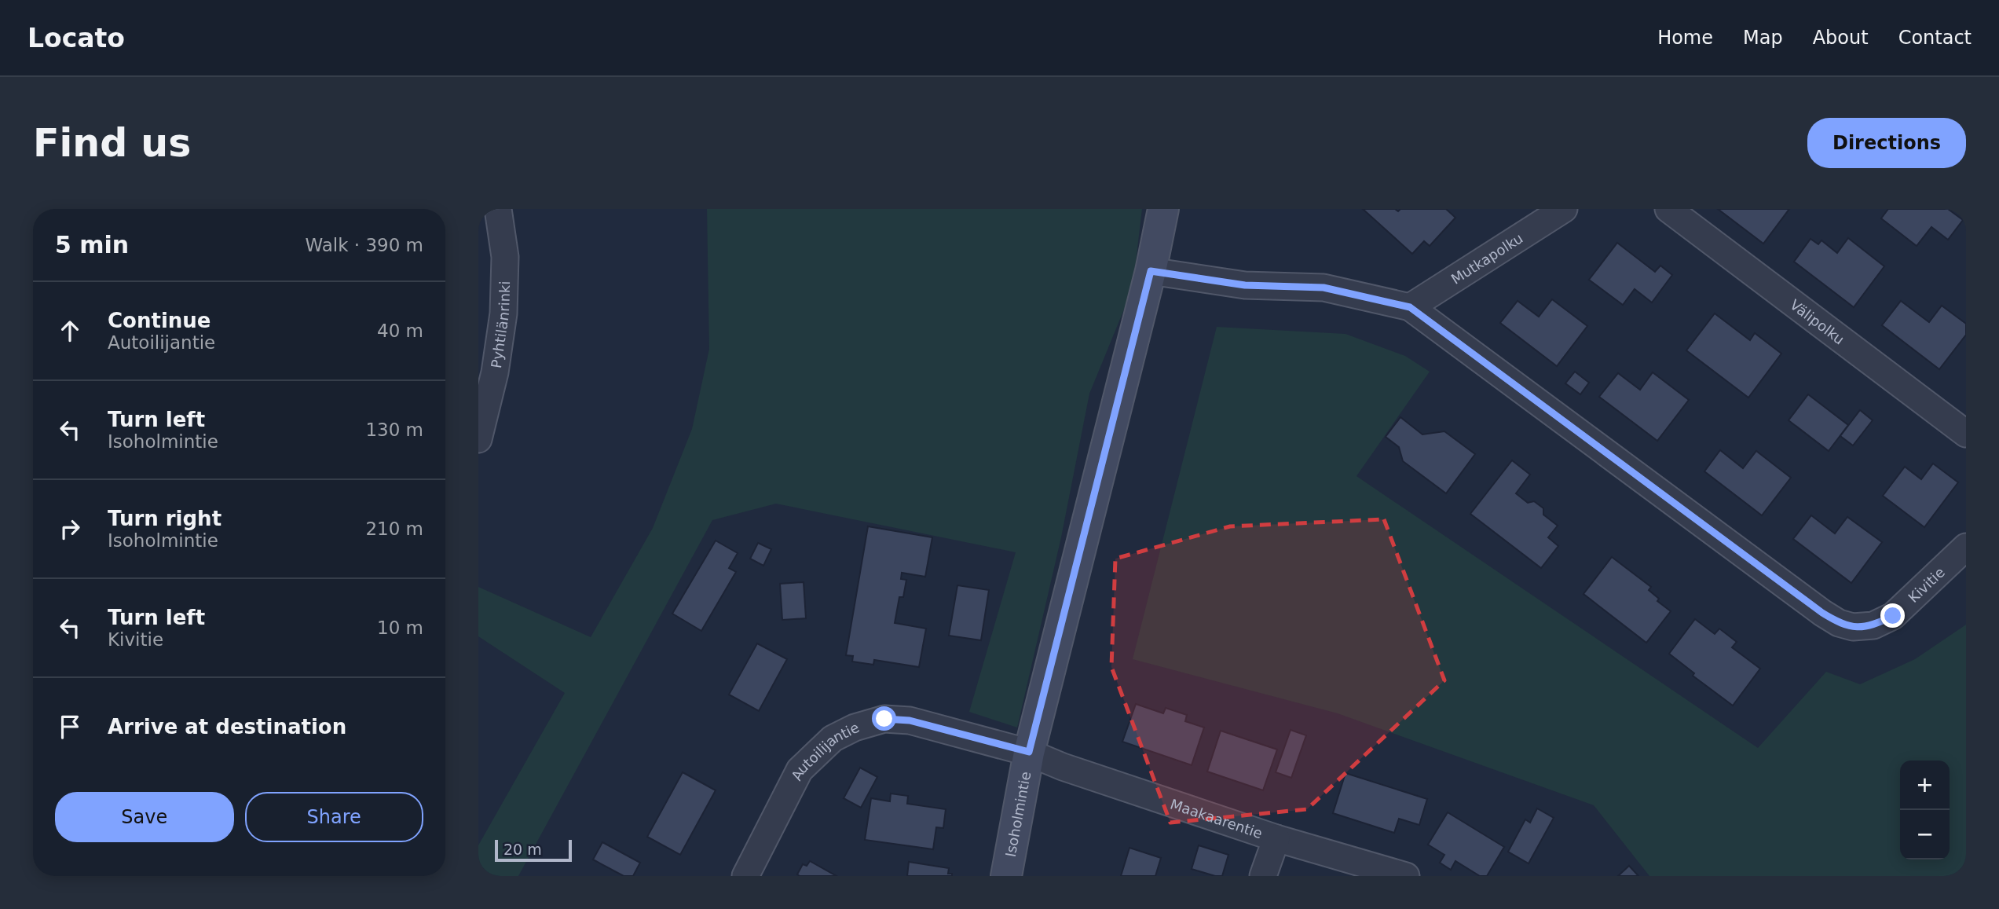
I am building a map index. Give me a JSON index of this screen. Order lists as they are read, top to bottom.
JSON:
{
  "streets": {
    "street": [
      "Mutkapolku",
      "Välipolku",
      "Pyhtilänrinki",
      "Kivitie",
      "Autoilijantie",
      "Isoholmintie",
      "Maakaarentie"
    ]
  },
  "crossings": [
    ["Mutkapolku", "Kivitie"],
    ["Autoilijantie", "Isoholmintie"],
    ["Autoilijantie", "Maakaarentie"],
    ["Isoholmintie", "Maakaarentie"]
  ],
  "scale_bar": "20 m",
  "page": {
    "header": "Locato",
    "nav": [
      "Home",
      "Map",
      "About",
      "Contact"
    ],
    "buttons": [
      "Directions",
      ["Save", "Share"]
    ],
    "title": "Find us",
    "heading": ["5 min", "Walk · 390 m"],
    "list": [
      ["Continue", "Autoilijantie", "40 m"],
      ["Turn left", "Isoholmintie", "130 m"],
      ["Turn right", "Isoholmintie", "210 m"],
      ["Turn left", "Kivitie", "10 m"],
      "Arrive at destination"
    ],
    "map_buttons": ["+", "−"],
    "scale": "20 m"
  }
}
